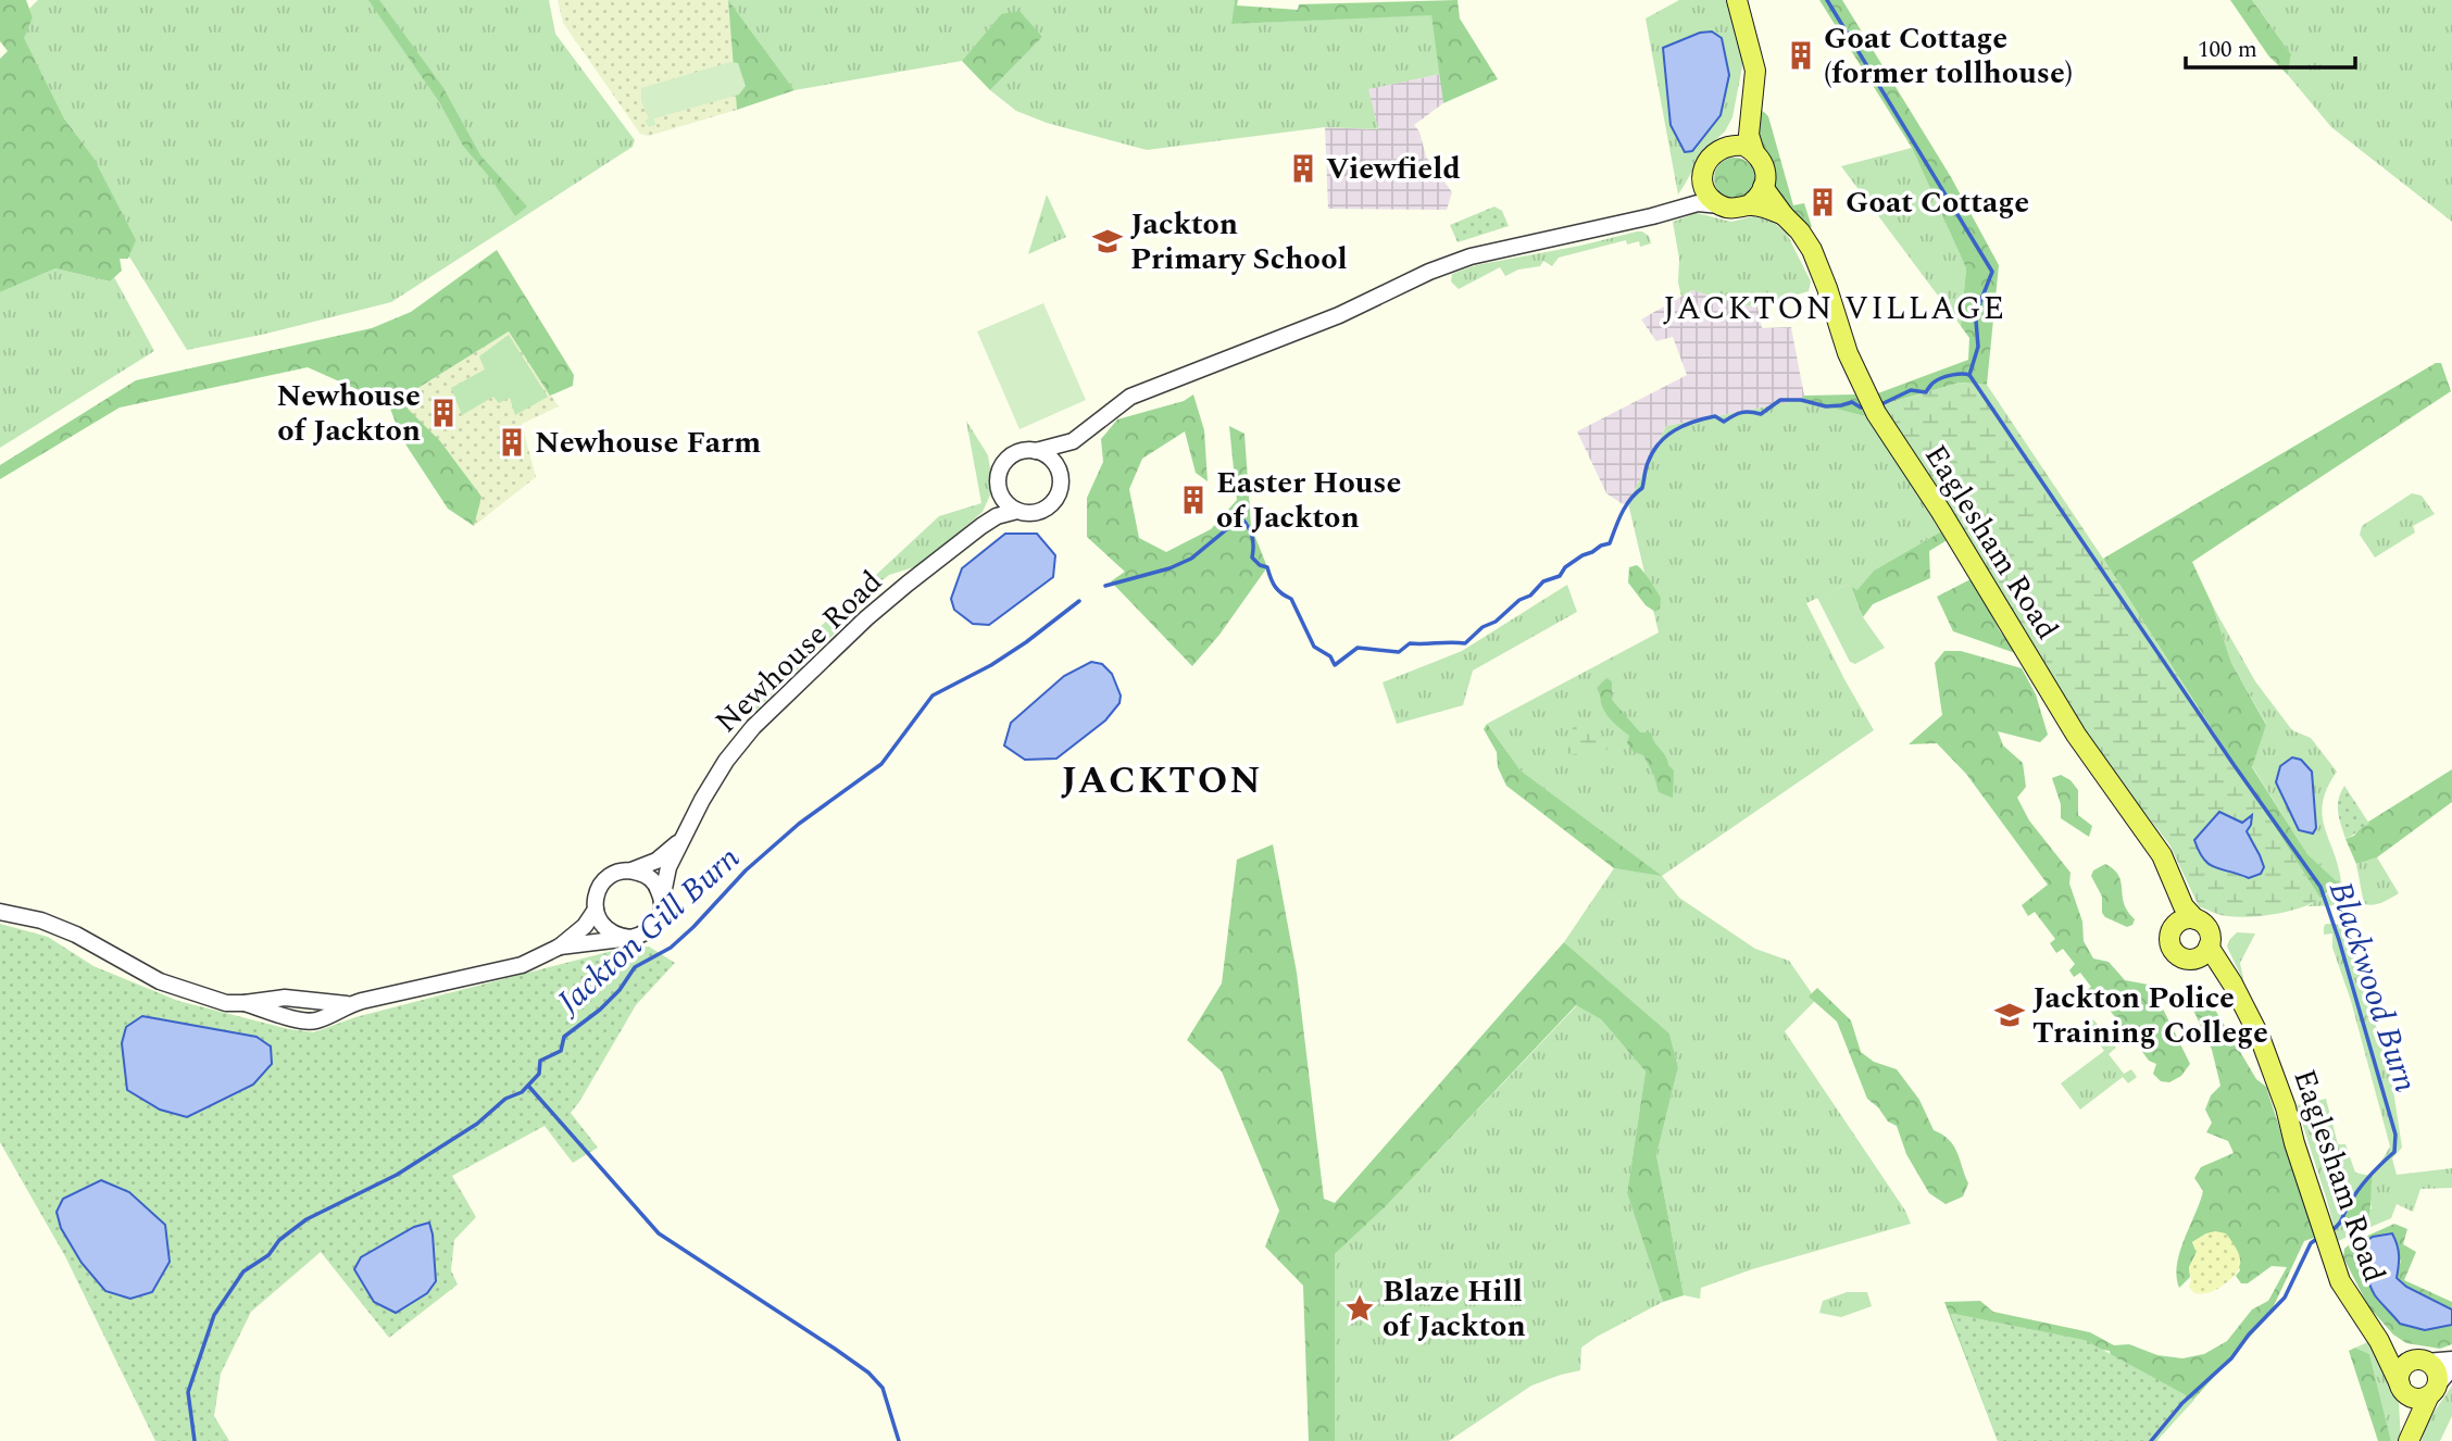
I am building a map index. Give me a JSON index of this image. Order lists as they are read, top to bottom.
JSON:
{
  "streets": {
    "main road": ["Eaglesham Road"],
    "street": ["Newhouse Road"]
  },
  "districts": ["JACKTON VILLAGE", "JACKTON"],
  "water": ["Jackton Gill Burn", "Blackwood Burn"],
  "places": {
    "building": [
      "Goat Cottage (former tollhouse)",
      "Viewfield",
      "Goat Cottage",
      "Newhouse of Jackton",
      "Newhouse Farm",
      "Easter House of Jackton"
    ],
    "school or university": ["Jackton Primary School", "Jackton Police Training College"],
    "place": ["Blaze Hill of Jackton"]
  },
  "scale_bar": "100 m"
}
